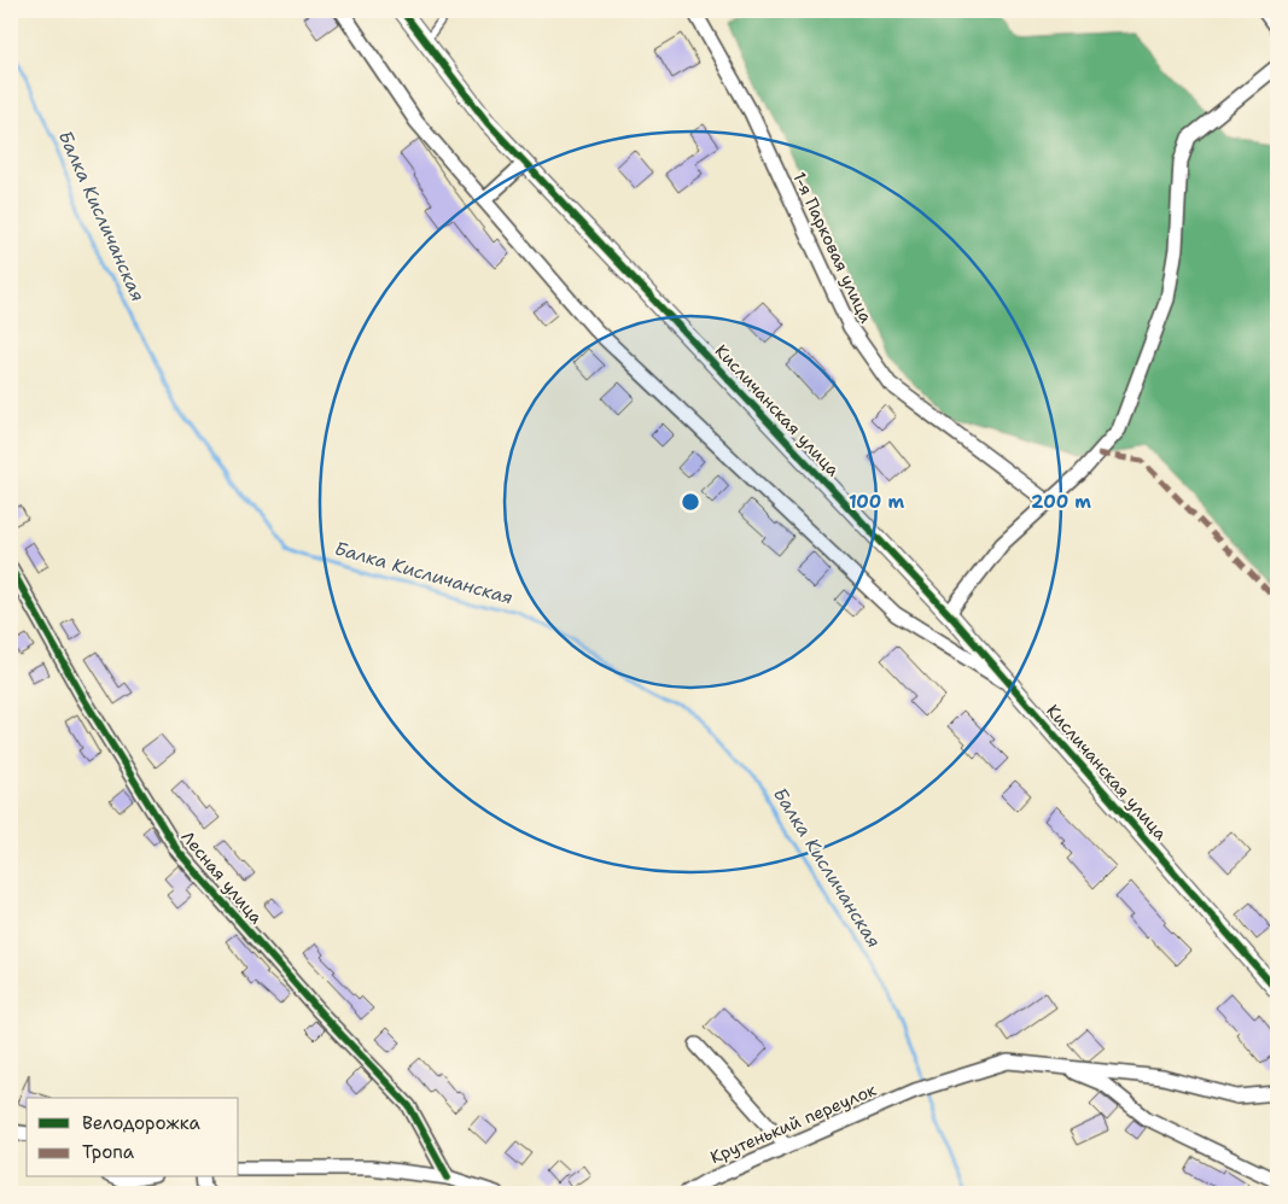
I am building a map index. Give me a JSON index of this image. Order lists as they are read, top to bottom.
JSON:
{
  "streets": {
    "street": [
      "1-я Парковая улица",
      "Кисличанская улица",
      "Лесная улица",
      "Крутенький переулок"
    ]
  },
  "water": ["Балка Кисличанская"],
  "legend": ["Велодорожка", "Тропа"],
  "rings": ["100 m", "200 m"]
}
